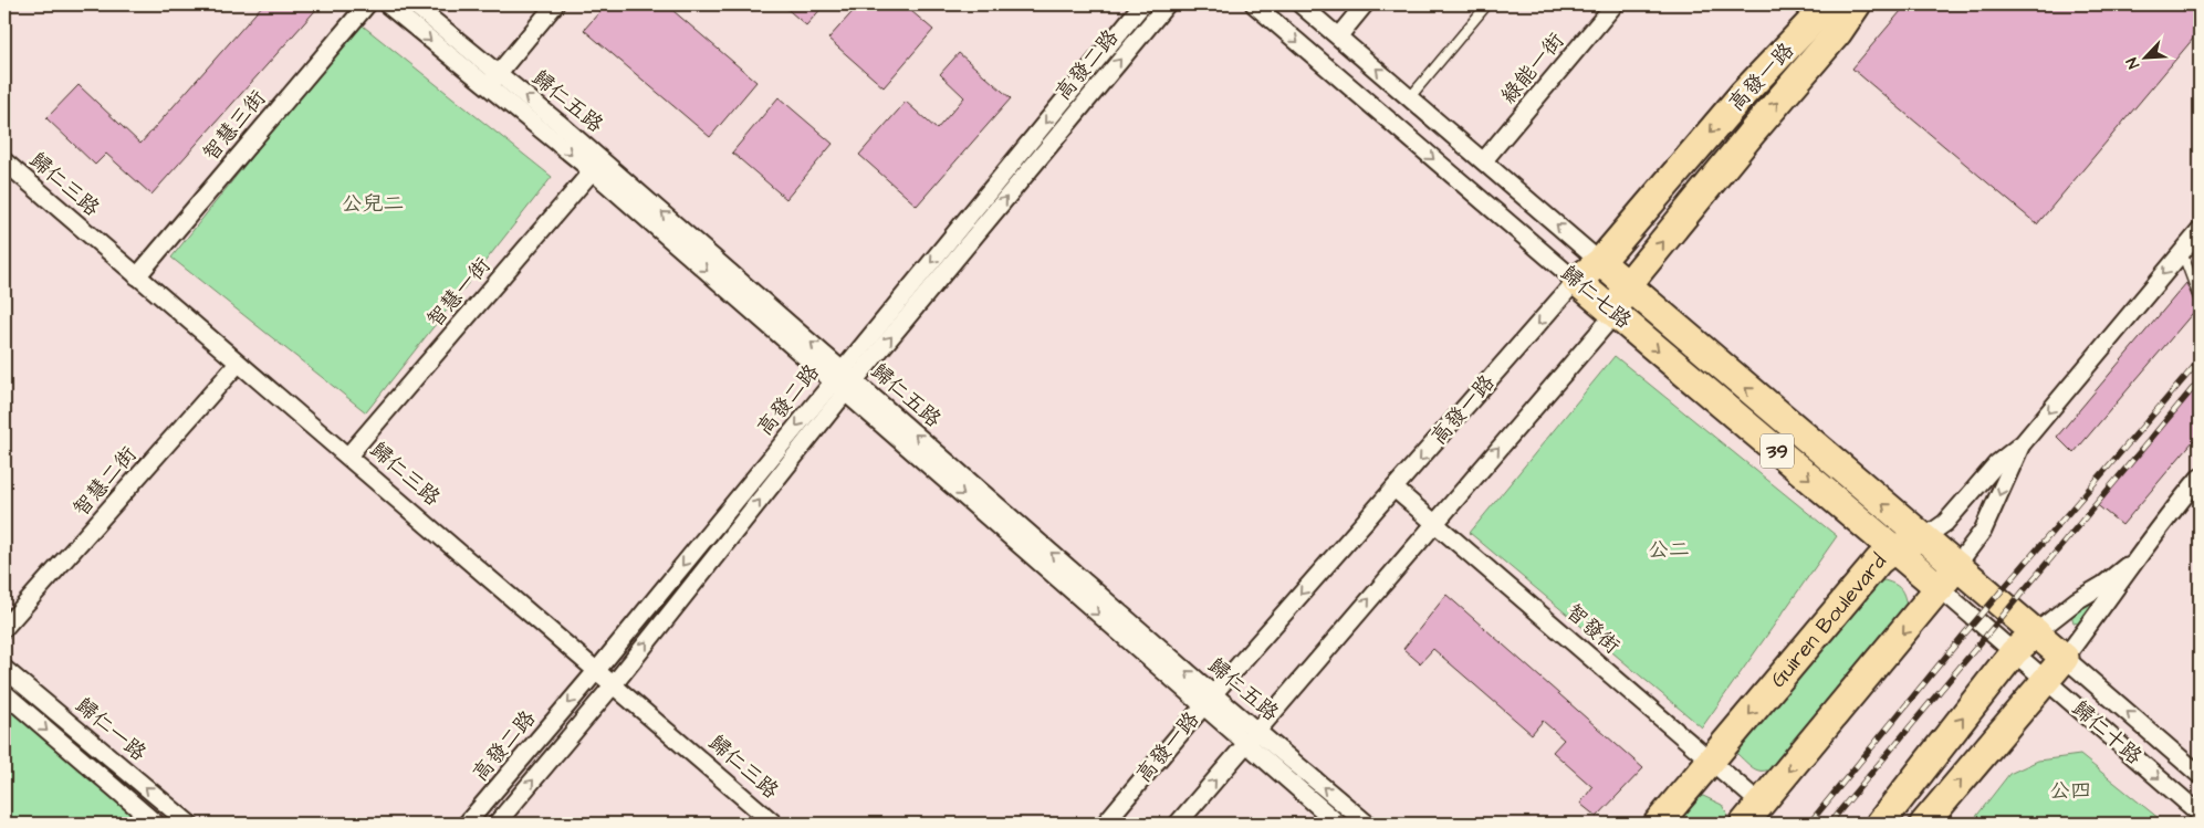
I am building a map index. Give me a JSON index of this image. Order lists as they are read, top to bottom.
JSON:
{
  "streets": {
    "main road": [
      "高發一路",
      "歸仁七路",
      "39",
      "Guiren Boulevard",
      "歸仁十路"
    ],
    "street": [
      "高發二路",
      "綠能一街",
      "歸仁五路",
      "智慧三街",
      "歸仁三路",
      "智慧一街",
      "智慧二街",
      "智發街",
      "歸仁一路"
    ]
  },
  "crossings": [
    ["高發二路", "歸仁五路"],
    ["高發二路", "歸仁三路"],
    ["綠能一街", "歸仁七路"],
    ["高發一路", "歸仁五路"],
    ["高發一路", "歸仁七路"],
    ["高發一路", "智發街"],
    ["歸仁五路", "智慧一街"],
    ["智慧三街", "歸仁三路"],
    ["歸仁三路", "智慧一街"],
    ["歸仁三路", "智慧二街"],
    ["歸仁七路", "Guiren Boulevard"],
    ["歸仁七路", "歸仁十路"],
    ["Guiren Boulevard", "智發街"],
    ["Guiren Boulevard", "歸仁十路"]
  ],
  "parks": ["公兒二", "公二", "公四"],
  "north": "bottom left"
}
